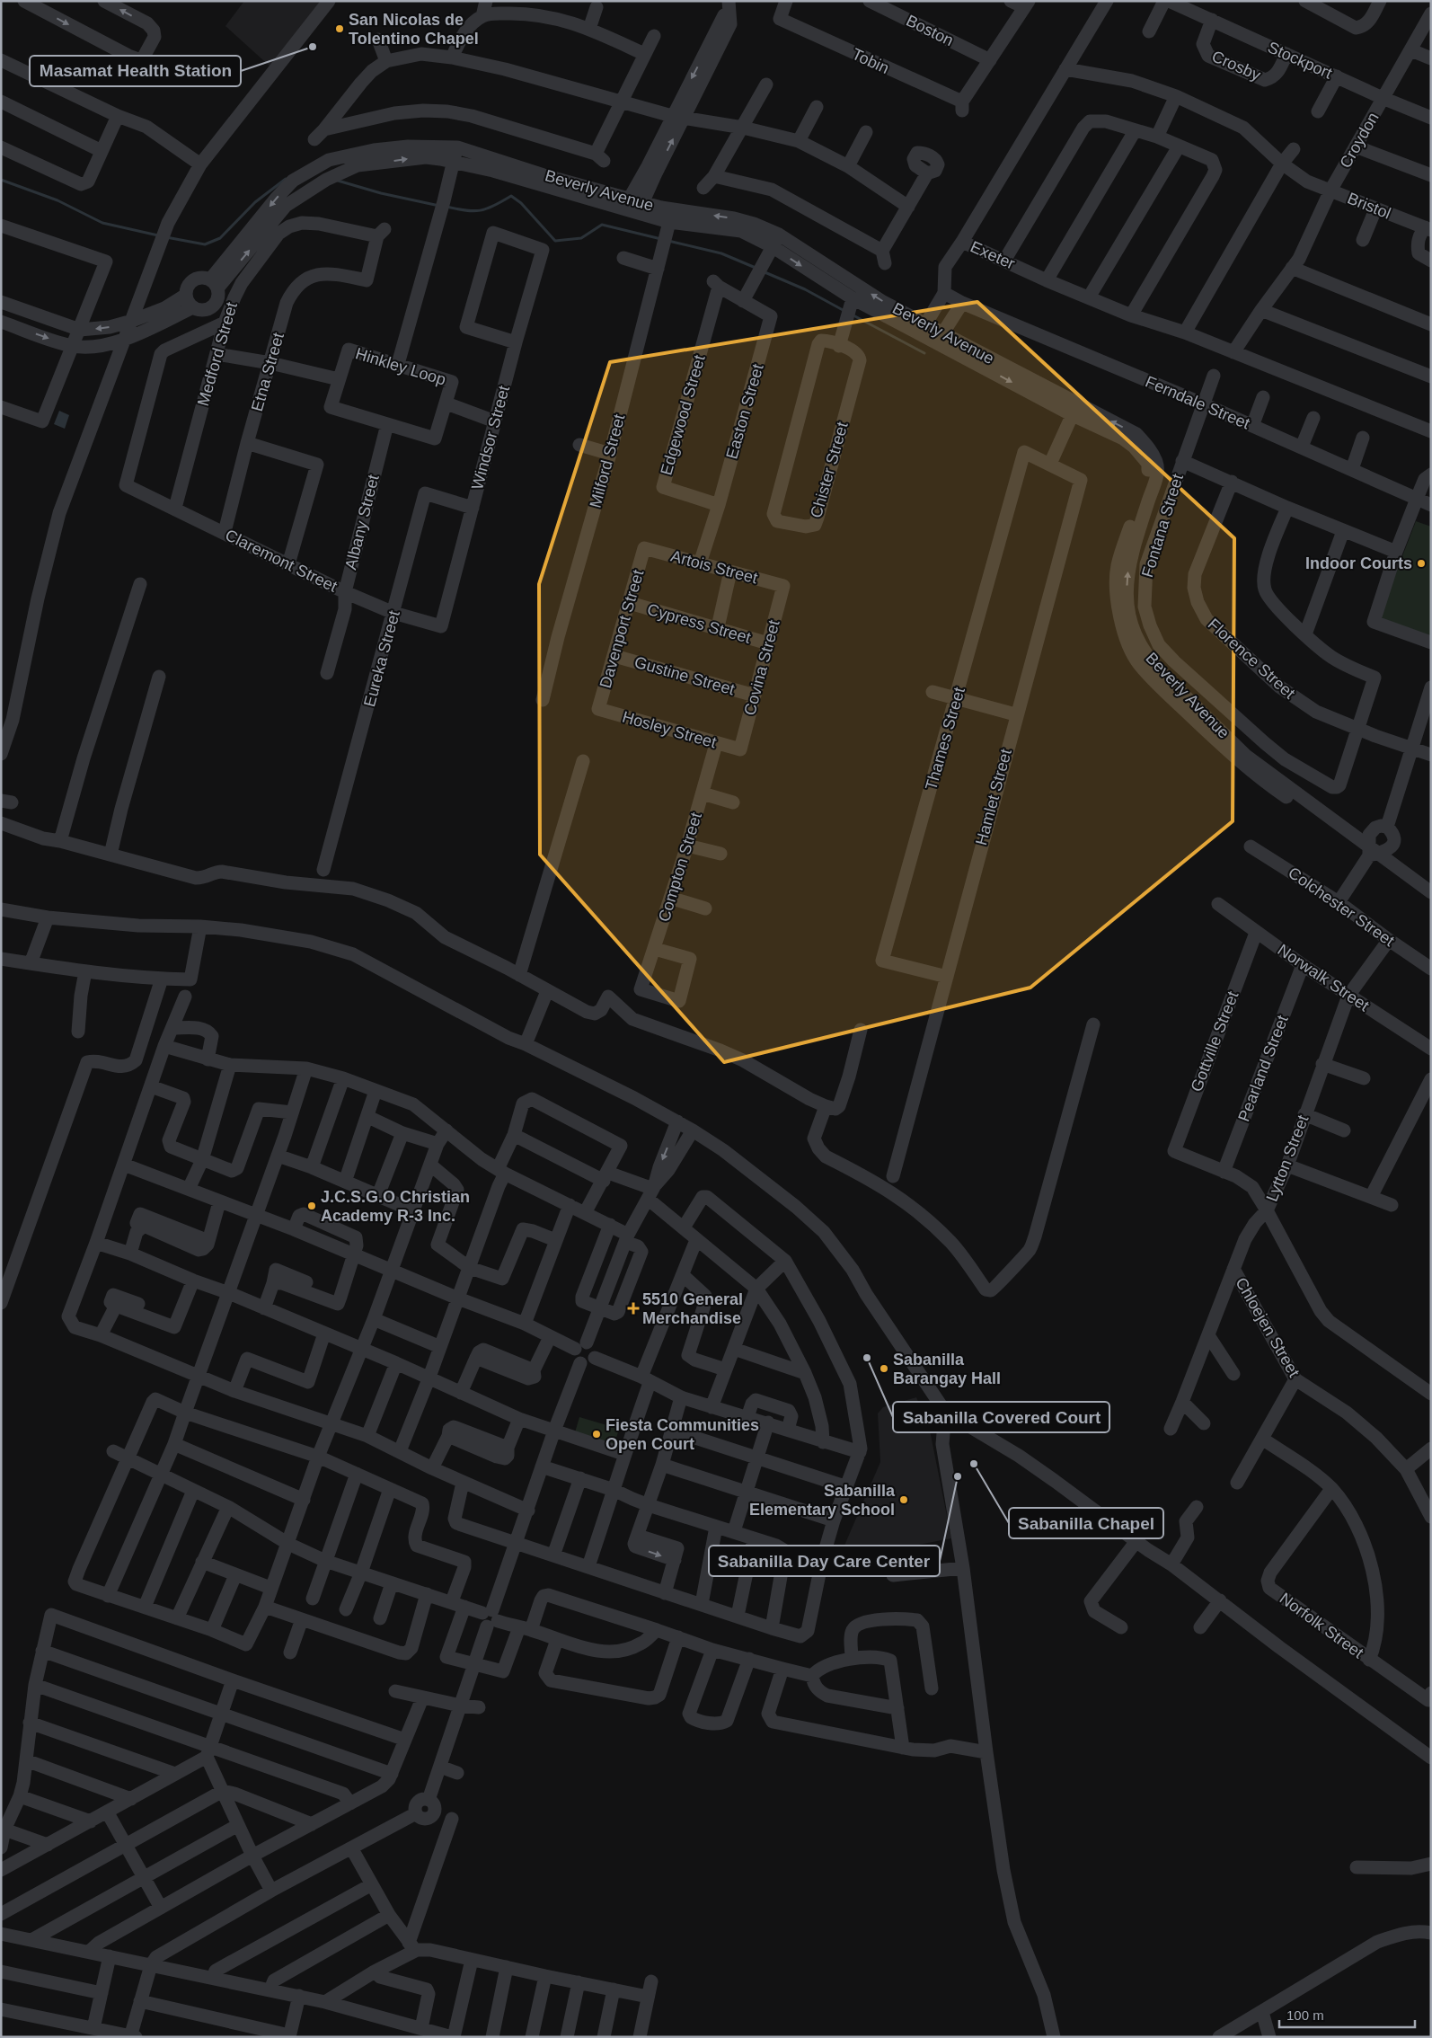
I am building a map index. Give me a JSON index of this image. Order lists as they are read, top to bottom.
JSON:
{
  "streets": {
    "street": [
      "Boston",
      "Stockport",
      "Tobin",
      "Crosby",
      "Croydon",
      "Beverly Avenue",
      "Bristol",
      "Exeter",
      "Medford Street",
      "Hinkley Loop",
      "Etna Street",
      "Ferndale Street",
      "Easton Street",
      "Edgewood Street",
      "Windsor Street",
      "Milford Street",
      "Chister Street",
      "Albany Street",
      "Fontana Street",
      "Claremont Street",
      "Artois Street",
      "Cypress Street",
      "Davenport Street",
      "Eureka Street",
      "Florence Street",
      "Covina Street",
      "Gustine Street",
      "Hosley Street",
      "Thames Street",
      "Hamlet Street",
      "Compton Street",
      "Colchester Street",
      "Norwalk Street",
      "Gottville Street",
      "Pearland Street",
      "Lytton Street",
      "Chloejen Street",
      "Norfolk Street"
    ]
  },
  "crossings": [
    ["Boston", "Tobin"],
    ["Stockport", "Crosby"],
    ["Stockport", "Croydon"],
    ["Croydon", "Bristol"],
    ["Croydon", "Exeter"],
    ["Beverly Avenue", "Milford Street"],
    ["Bristol", "Exeter"],
    ["Medford Street", "Etna Street"],
    ["Medford Street", "Claremont Street"],
    ["Hinkley Loop", "Albany Street"],
    ["Etna Street", "Claremont Street"],
    ["Easton Street", "Edgewood Street"],
    ["Easton Street", "Artois Street"],
    ["Windsor Street", "Claremont Street"],
    ["Windsor Street", "Eureka Street"],
    ["Albany Street", "Claremont Street"],
    ["Fontana Street", "Florence Street"],
    ["Claremont Street", "Eureka Street"],
    ["Artois Street", "Davenport Street"],
    ["Artois Street", "Covina Street"],
    ["Cypress Street", "Davenport Street"],
    ["Cypress Street", "Covina Street"],
    ["Davenport Street", "Gustine Street"],
    ["Davenport Street", "Hosley Street"],
    ["Covina Street", "Gustine Street"],
    ["Covina Street", "Hosley Street"],
    ["Hosley Street", "Compton Street"],
    ["Thames Street", "Hamlet Street"],
    ["Colchester Street", "Lytton Street"],
    ["Norwalk Street", "Gottville Street"],
    ["Norwalk Street", "Pearland Street"],
    ["Norwalk Street", "Lytton Street"],
    ["Gottville Street", "Pearland Street"],
    ["Lytton Street", "Chloejen Street"]
  ],
  "places": {
    "other": [
      "San Nicolas de Tolentino Chapel",
      "Masamat Health Station",
      "Indoor Courts",
      "J.C.S.G.O Christian Academy R-3 Inc.",
      "Sabanilla Covered Court",
      "Sabanilla Barangay Hall",
      "Fiesta Communities Open Court",
      "Sabanilla Chapel",
      "Sabanilla Day Care Center",
      "Sabanilla Elementary School"
    ],
    "health": ["5510 General Merchandise"]
  },
  "scale_bar": "100 m"
}
